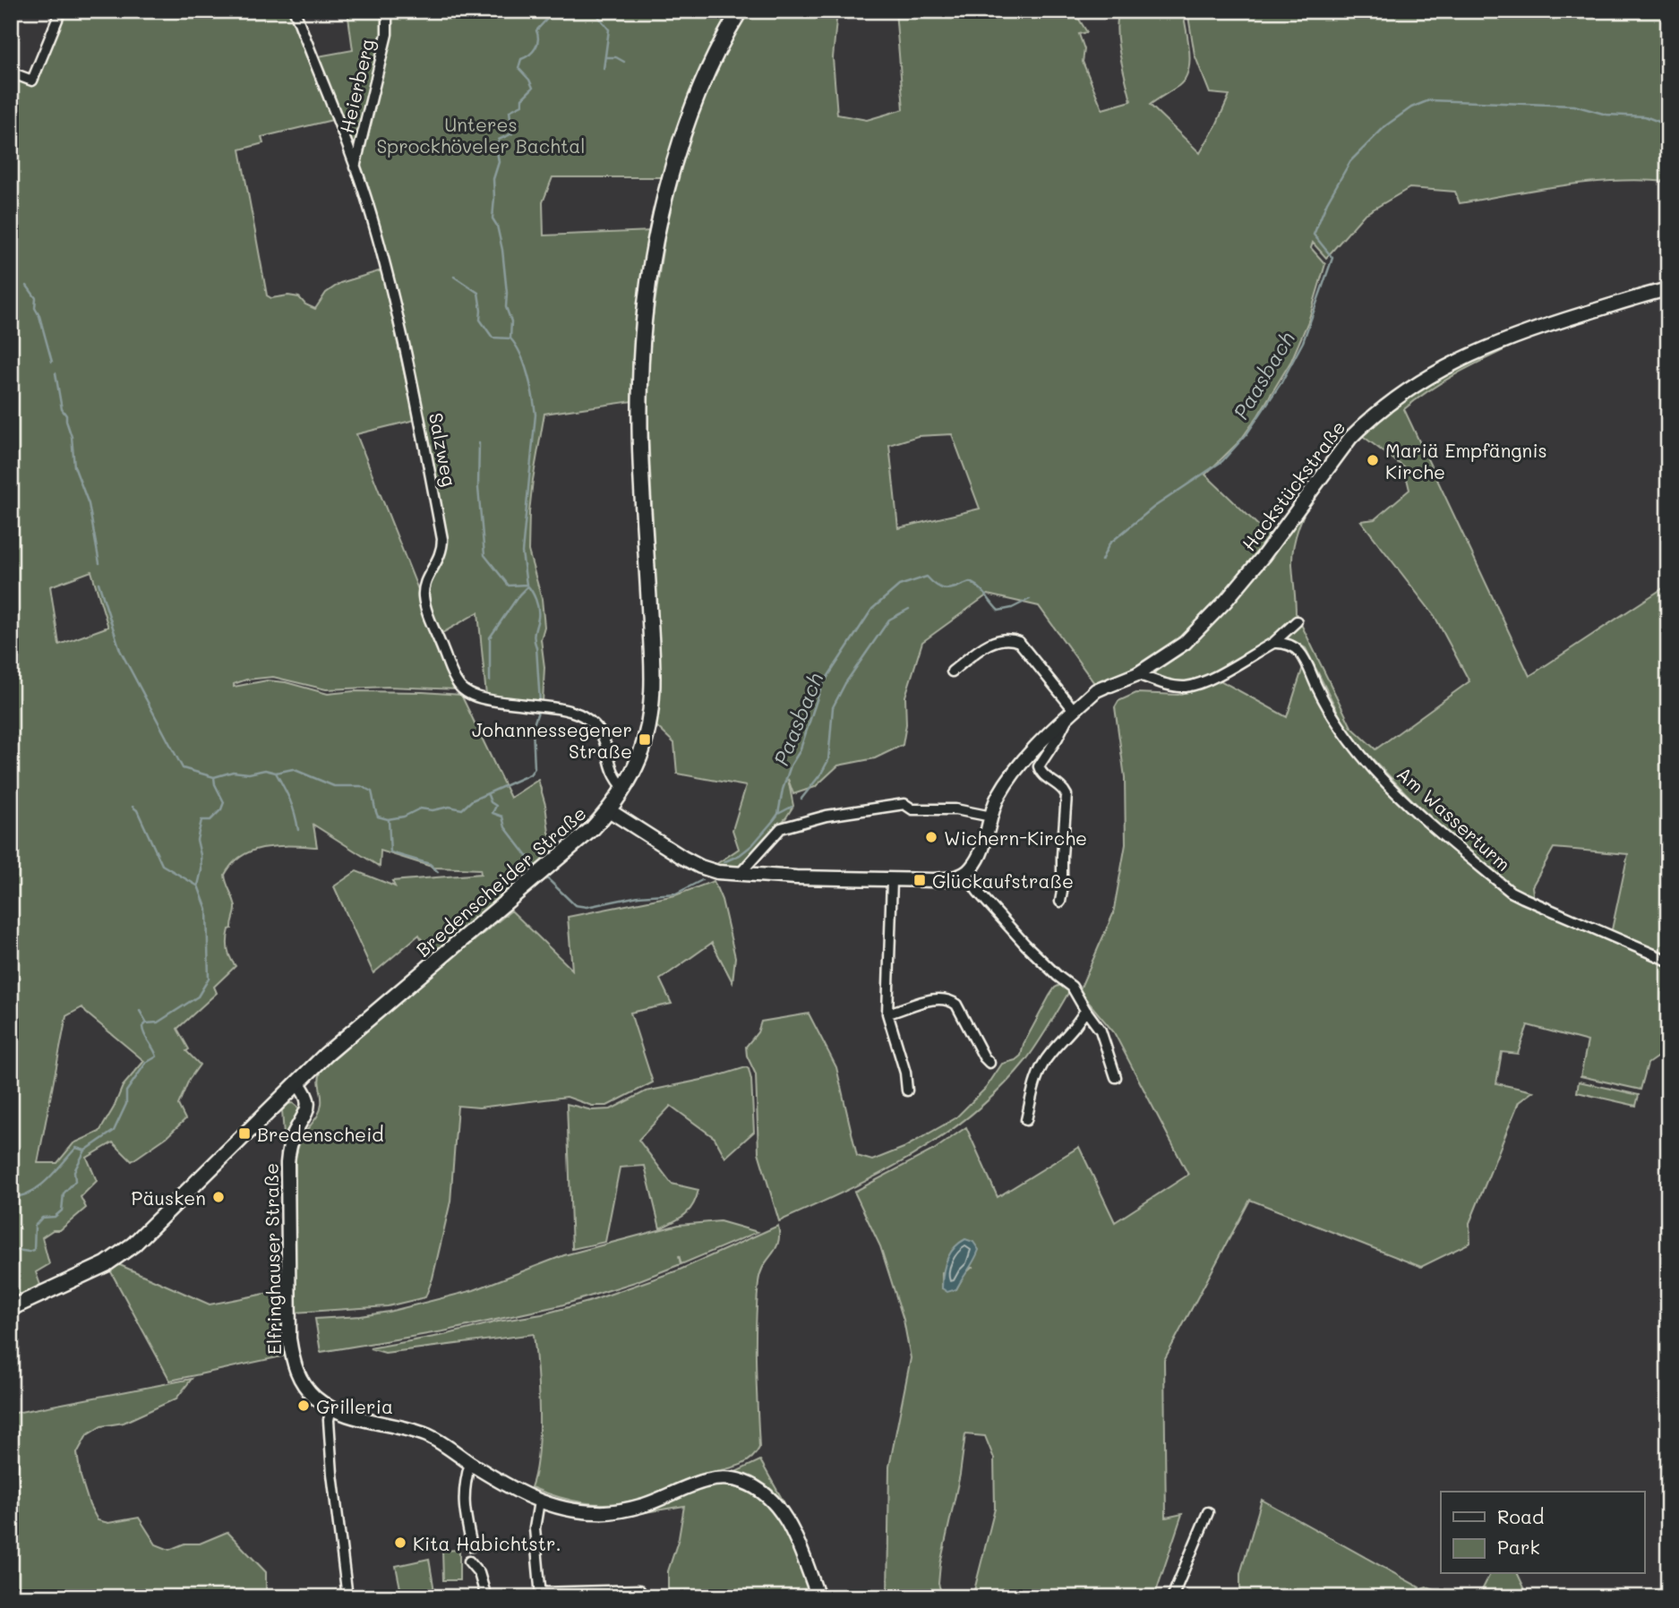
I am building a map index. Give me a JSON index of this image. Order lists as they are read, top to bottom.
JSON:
{
  "streets": {
    "main road": ["Bredenscheider Straße"],
    "street": [
      "Heierberg",
      "Salzweg",
      "Hackstückstraße",
      "Am Wasserturm",
      "Elfringhauser Straße"
    ]
  },
  "crossings": [
    ["Heierberg", "Salzweg"],
    ["Salzweg", "Bredenscheider Straße"],
    ["Bredenscheider Straße", "Elfringhauser Straße"]
  ],
  "water": ["Paasbach"],
  "parks": ["Unteres Sprockhöveler Bachtal"],
  "places": {
    "other": [
      "Mariä Empfängnis Kirche",
      "Wichern-Kirche",
      "Päusken",
      "Grilleria",
      "Kita Habichtstr."
    ],
    "transit": ["Johannessegener Straße", "Glückaufstraße", "Bredenscheid"]
  },
  "legend": ["Road", "Park"]
}
